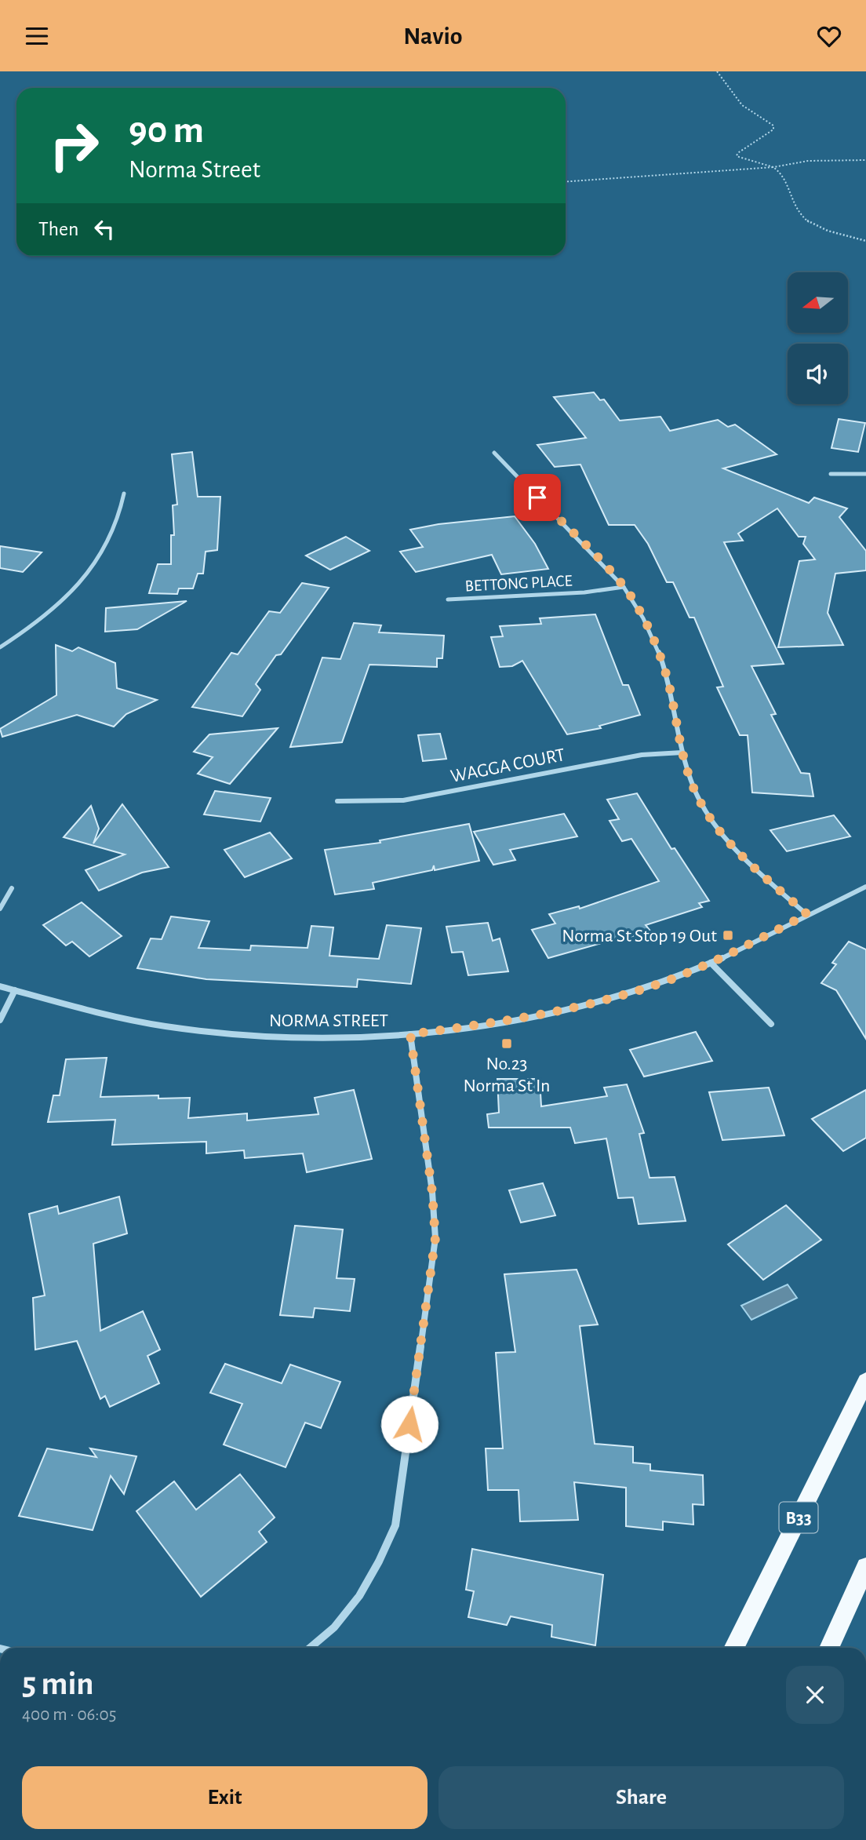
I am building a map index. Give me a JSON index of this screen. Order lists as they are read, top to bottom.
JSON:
{
  "streets": {
    "main road": ["B33"],
    "street": ["BETTONG PLACE", "WAGGA COURT", "NORMA STREET"]
  },
  "places": {
    "transit": ["Norma St Stop 19 Out", "No.23 Norma St In"]
  },
  "north": "left",
  "page": {
    "header": "Navio",
    "turn": ["90 m", "Norma Street"],
    "then": "Then",
    "heading": ["5 min", "400 m · 06:05"],
    "buttons": ["Exit", "Share"]
  }
}
